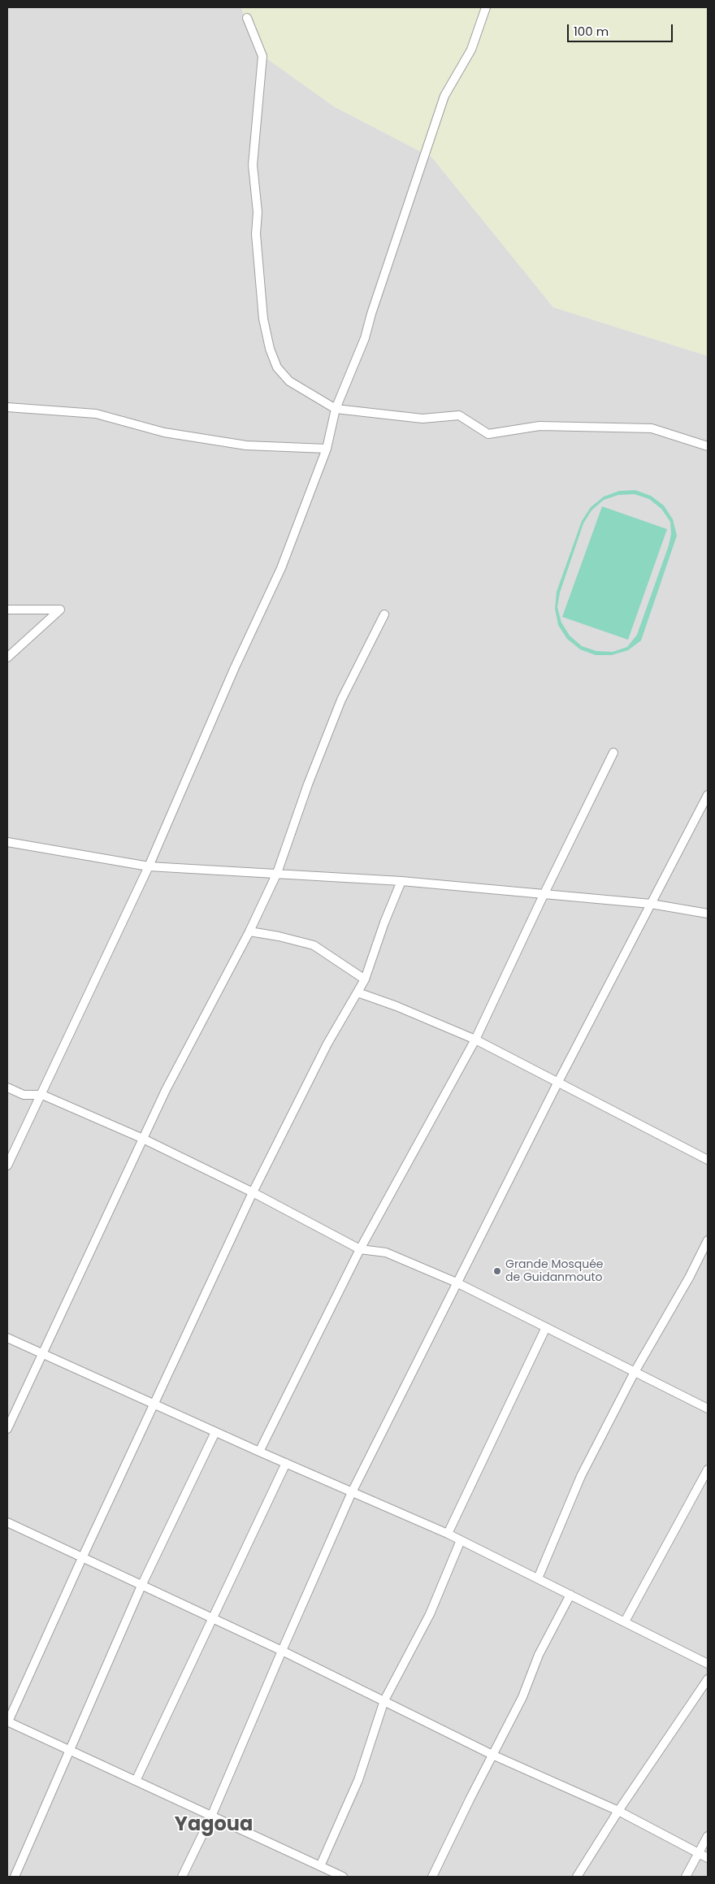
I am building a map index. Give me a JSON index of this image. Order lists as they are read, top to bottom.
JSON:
{
  "districts": ["Yagoua"],
  "places": ["Grande Mosquée de Guidanmouto"],
  "scale_bar": "100 m"
}
